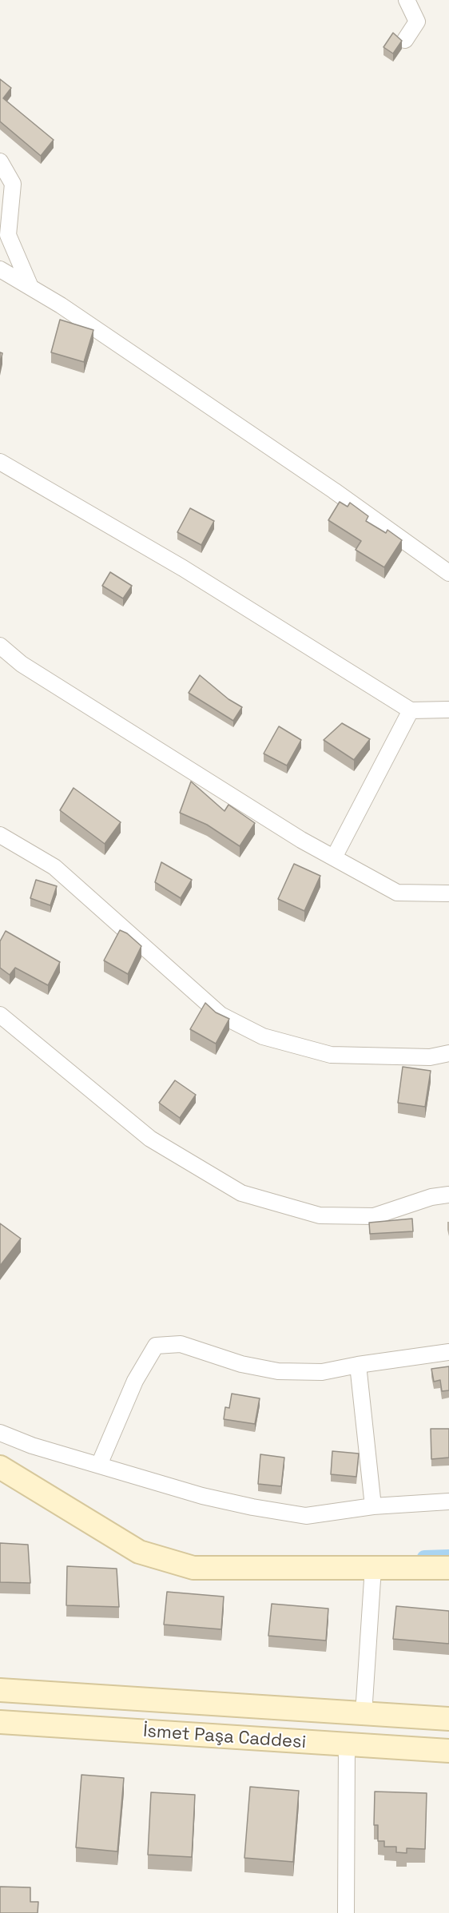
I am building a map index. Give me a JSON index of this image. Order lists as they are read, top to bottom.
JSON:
{
  "streets": {
    "main road": ["İsmet Paşa Caddesi"]
  }
}
